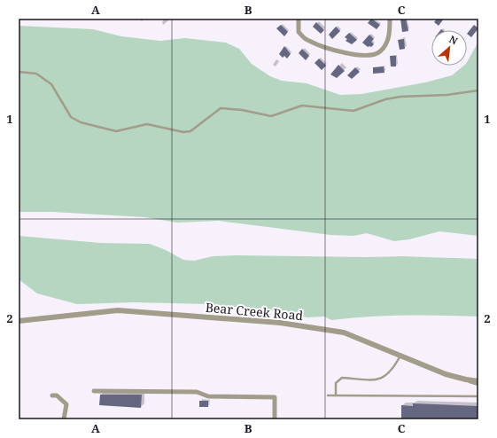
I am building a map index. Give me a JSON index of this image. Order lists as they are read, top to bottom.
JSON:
{
  "streets": {
    "street": ["Bear Creek Road"]
  },
  "north": "top right",
  "grid": {
    "columns": ["A", "B", "C"],
    "rows": ["1", "2"]
  }
}
